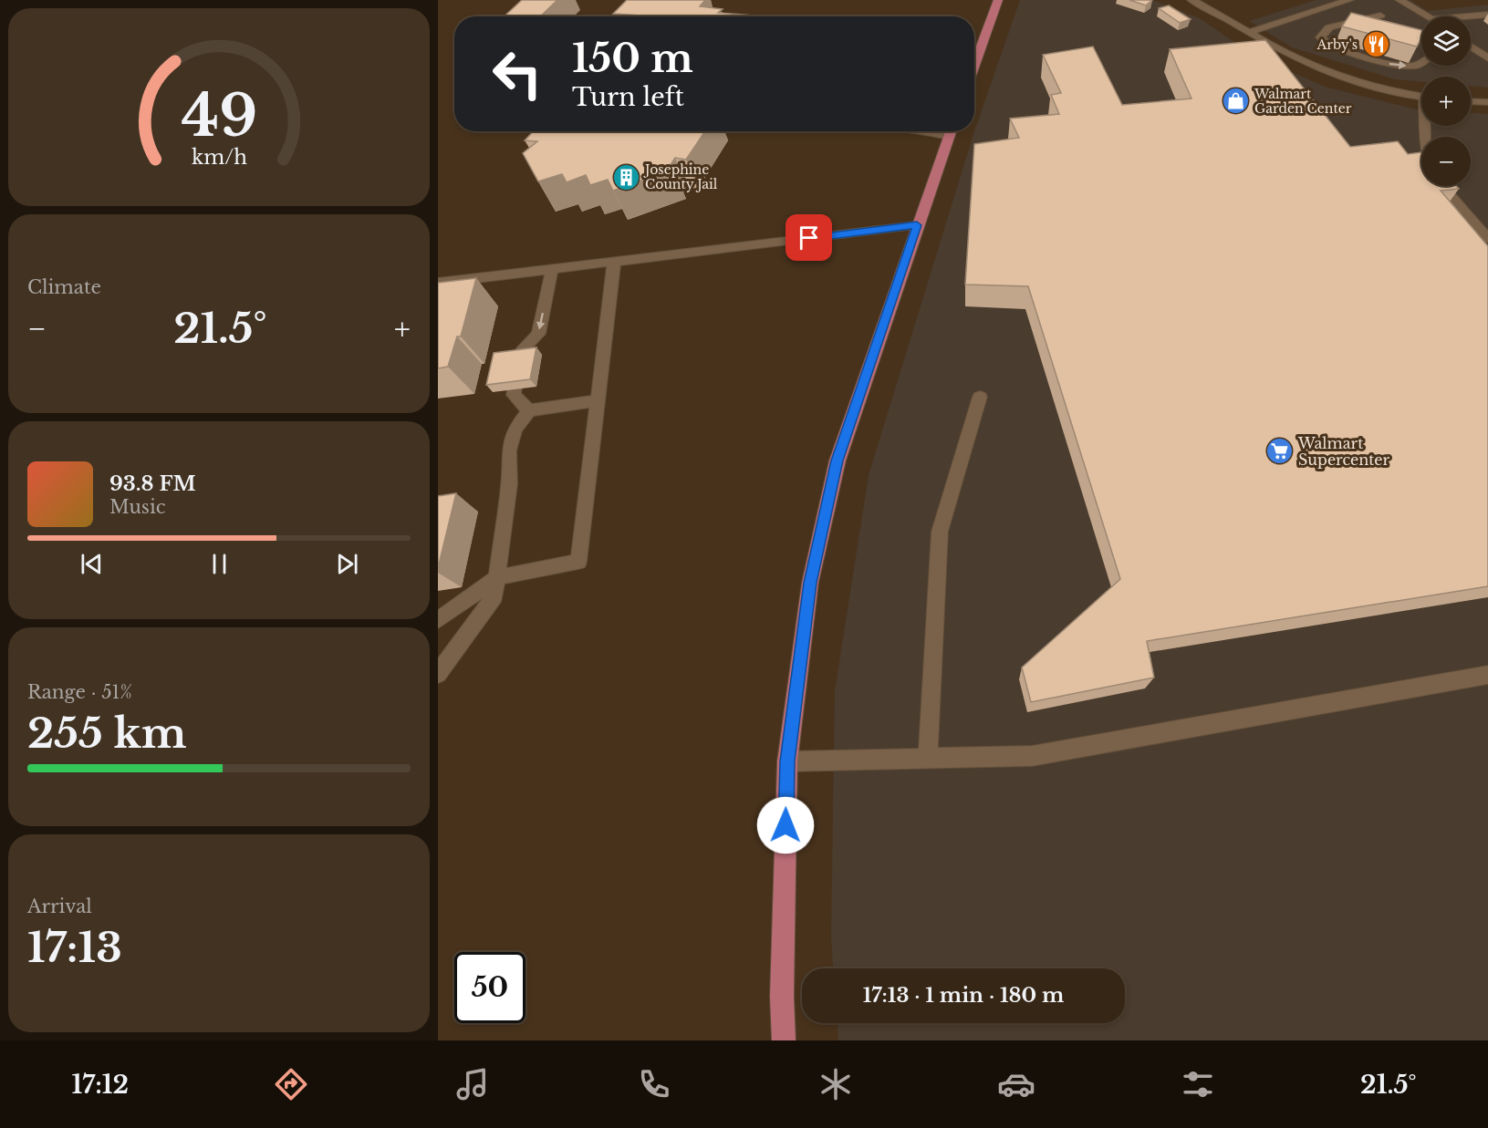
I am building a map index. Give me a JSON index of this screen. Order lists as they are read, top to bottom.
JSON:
{
  "places": {
    "restaurant": ["Arby's"],
    "shop": ["Walmart Garden Center"],
    "building": ["Josephine County Jail"],
    "supermarket": ["Walmart Supercenter"]
  },
  "page": {
    "map_buttons": ["+", "−"],
    "turn": ["150 m", "Turn left"],
    "tile": [
      "Climate",
      ["Range · 51%", "255 km"],
      ["Arrival", "17:13"]
    ],
    "heat": ["−", "21.5°", "+"],
    "song": ["93.8 FM", "Music"],
    "limit": "50",
    "trip": "17:13 · 1 min · 180 m",
    "tabs": ["17:12", "21.5°"],
    "gauge": ["49", "km/h"]
  }
}
